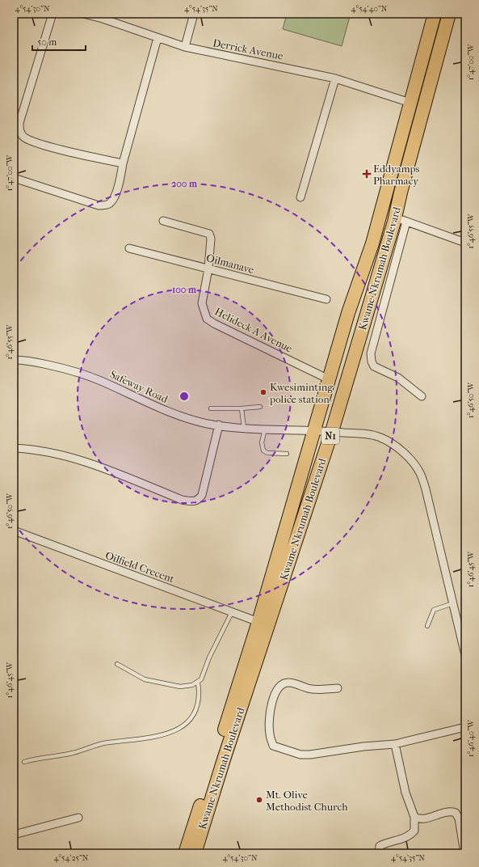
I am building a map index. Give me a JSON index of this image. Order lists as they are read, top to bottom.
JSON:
{
  "streets": {
    "highway": ["Kwame Nkrumah Boulevard", "N1"],
    "street": [
      "Derrick Avenue",
      "Oilmanave",
      "Helideck A Avenue",
      "Safeway Road",
      "Oilfield Crecent"
    ]
  },
  "crossings": [
    ["Derrick Avenue", "Kwame Nkrumah Boulevard"],
    ["Oilmanave", "Helideck A Avenue"],
    ["Kwame Nkrumah Boulevard", "Helideck A Avenue"],
    ["Kwame Nkrumah Boulevard", "Safeway Road"],
    ["Kwame Nkrumah Boulevard", "Oilfield Crecent"]
  ],
  "places": {
    "health": ["Eddyamps Pharmacy"],
    "other": ["Kwesiminting police station", "Mt. Olive Methodist Church"]
  },
  "scale_bar": "50 m",
  "coordinates": [
    "4°54'30\"N",
    "4°54'35\"N",
    "4°54'40\"N",
    "1°47'00\"W",
    "1°46'55\"W",
    "1°46'50\"W",
    "1°46'45\"W",
    "1°46'40\"W",
    "4°54'25\"N"
  ],
  "rings": ["200 m", "100 m"]
}
